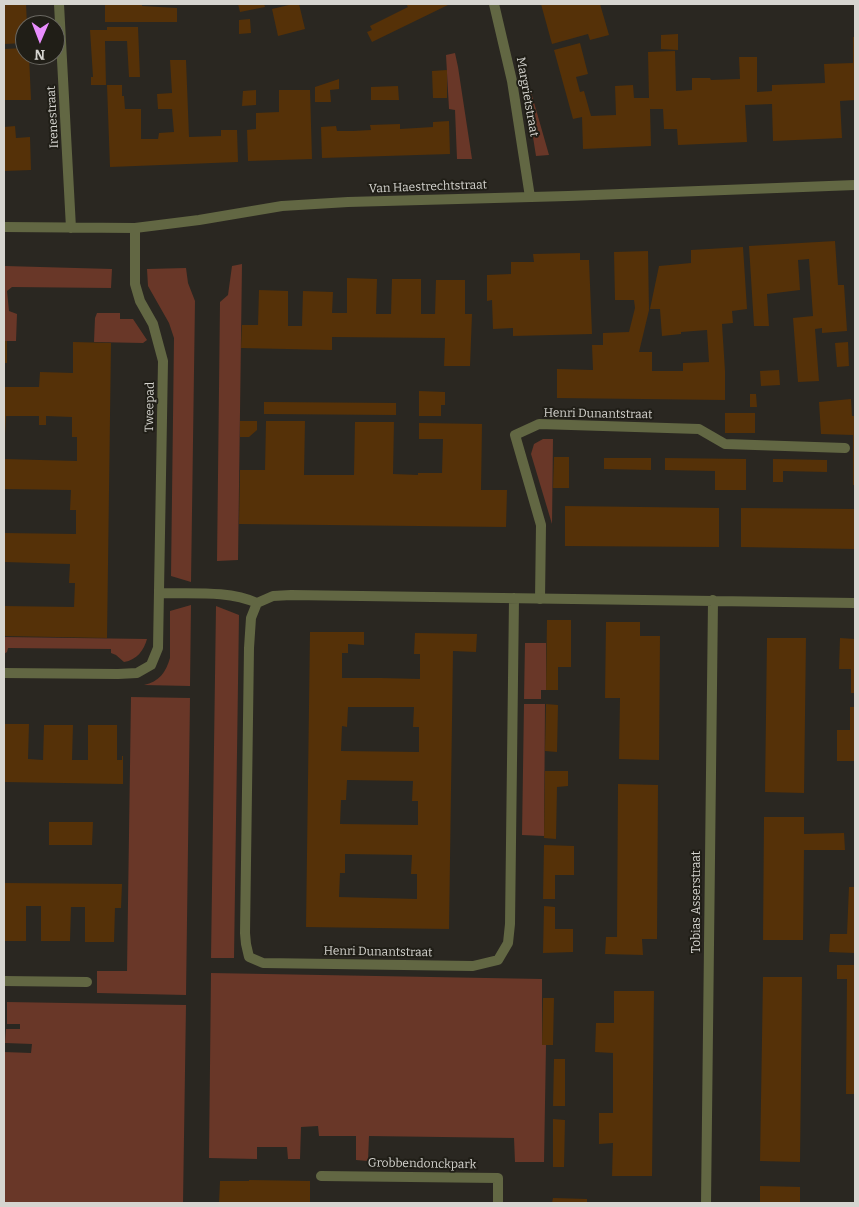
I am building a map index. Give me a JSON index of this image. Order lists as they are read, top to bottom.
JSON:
{
  "streets": {
    "street": [
      "Margrietstraat",
      "Irenestraat",
      "Van Haestrechtstraat",
      "Tweepad",
      "Henri Dunantstraat",
      "Tobias Asserstraat",
      "Grobbendonckpark"
    ]
  },
  "crossings": [
    ["Margrietstraat", "Van Haestrechtstraat"],
    ["Irenestraat", "Van Haestrechtstraat"],
    ["Van Haestrechtstraat", "Tweepad"]
  ],
  "north": "bottom"
}
